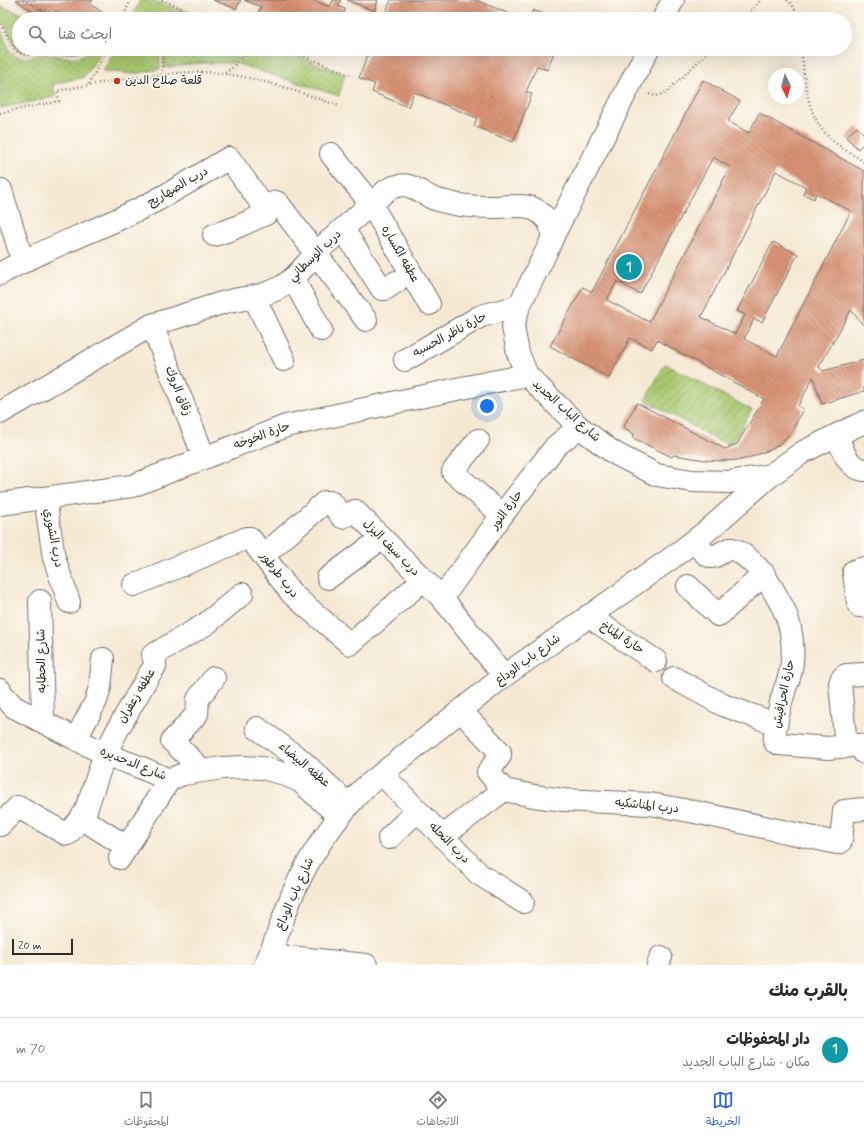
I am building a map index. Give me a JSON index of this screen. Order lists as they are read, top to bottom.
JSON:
{
  "streets": {
    "street": [
      "درب الصهاريج",
      "عطفه الكساره",
      "درب الوسطاني",
      "حارة ناظر الحسبه",
      "زقاق الروك",
      "شارع الباب الجديد",
      "حارة الخوخه",
      "حارة النور",
      "درب الشوري",
      "درب سيف اليزل",
      "درب طرطور",
      "حارة المناخ",
      "شارع باب الوداع",
      "شارع الحطابه",
      "حارة الحرافيش",
      "عطفه زعفران",
      "شارع الدحديره",
      "عطفه البيضاء",
      "درب المناشكيه",
      "درب النحله"
    ]
  },
  "crossings": [
    ["عطفه الكساره", "درب الوسطاني"],
    ["درب الوسطاني", "زقاق الروك"],
    ["درب الوسطاني", "شارع الباب الجديد"],
    ["حارة ناظر الحسبه", "شارع الباب الجديد"],
    ["زقاق الروك", "حارة الخوخه"],
    ["شارع الباب الجديد", "حارة الخوخه"],
    ["شارع الباب الجديد", "حارة النور"],
    ["شارع الباب الجديد", "شارع باب الوداع"],
    ["حارة الخوخه", "درب الشوري"],
    ["حارة النور", "درب سيف اليزل"],
    ["درب سيف اليزل", "درب طرطور"],
    ["درب سيف اليزل", "شارع باب الوداع"],
    ["حارة المناخ", "شارع باب الوداع"],
    ["شارع باب الوداع", "حارة الحرافيش"],
    ["شارع باب الوداع", "شارع الدحديره"],
    ["شارع باب الوداع", "عطفه البيضاء"],
    ["شارع باب الوداع", "درب النحله"],
    ["شارع الحطابه", "شارع الدحديره"],
    ["عطفه زعفران", "شارع الدحديره"],
    ["شارع الدحديره", "عطفه البيضاء"]
  ],
  "places": ["قلعة صلاح الدين"],
  "scale_bar": "20 m",
  "north": "bottom",
  "page": {
    "search": "ابحث هنا",
    "pins": "1",
    "scale": "20 m",
    "heading": "بالقرب منك",
    "list": [
      {
        "mark": "1",
        "name": "دار المحفوظات",
        "note": "مكان · شارع الباب الجديد",
        "value": "70 m"
      }
    ],
    "nav": ["الخريطة", "الاتجاهات", "المحفوظات"]
  }
}
